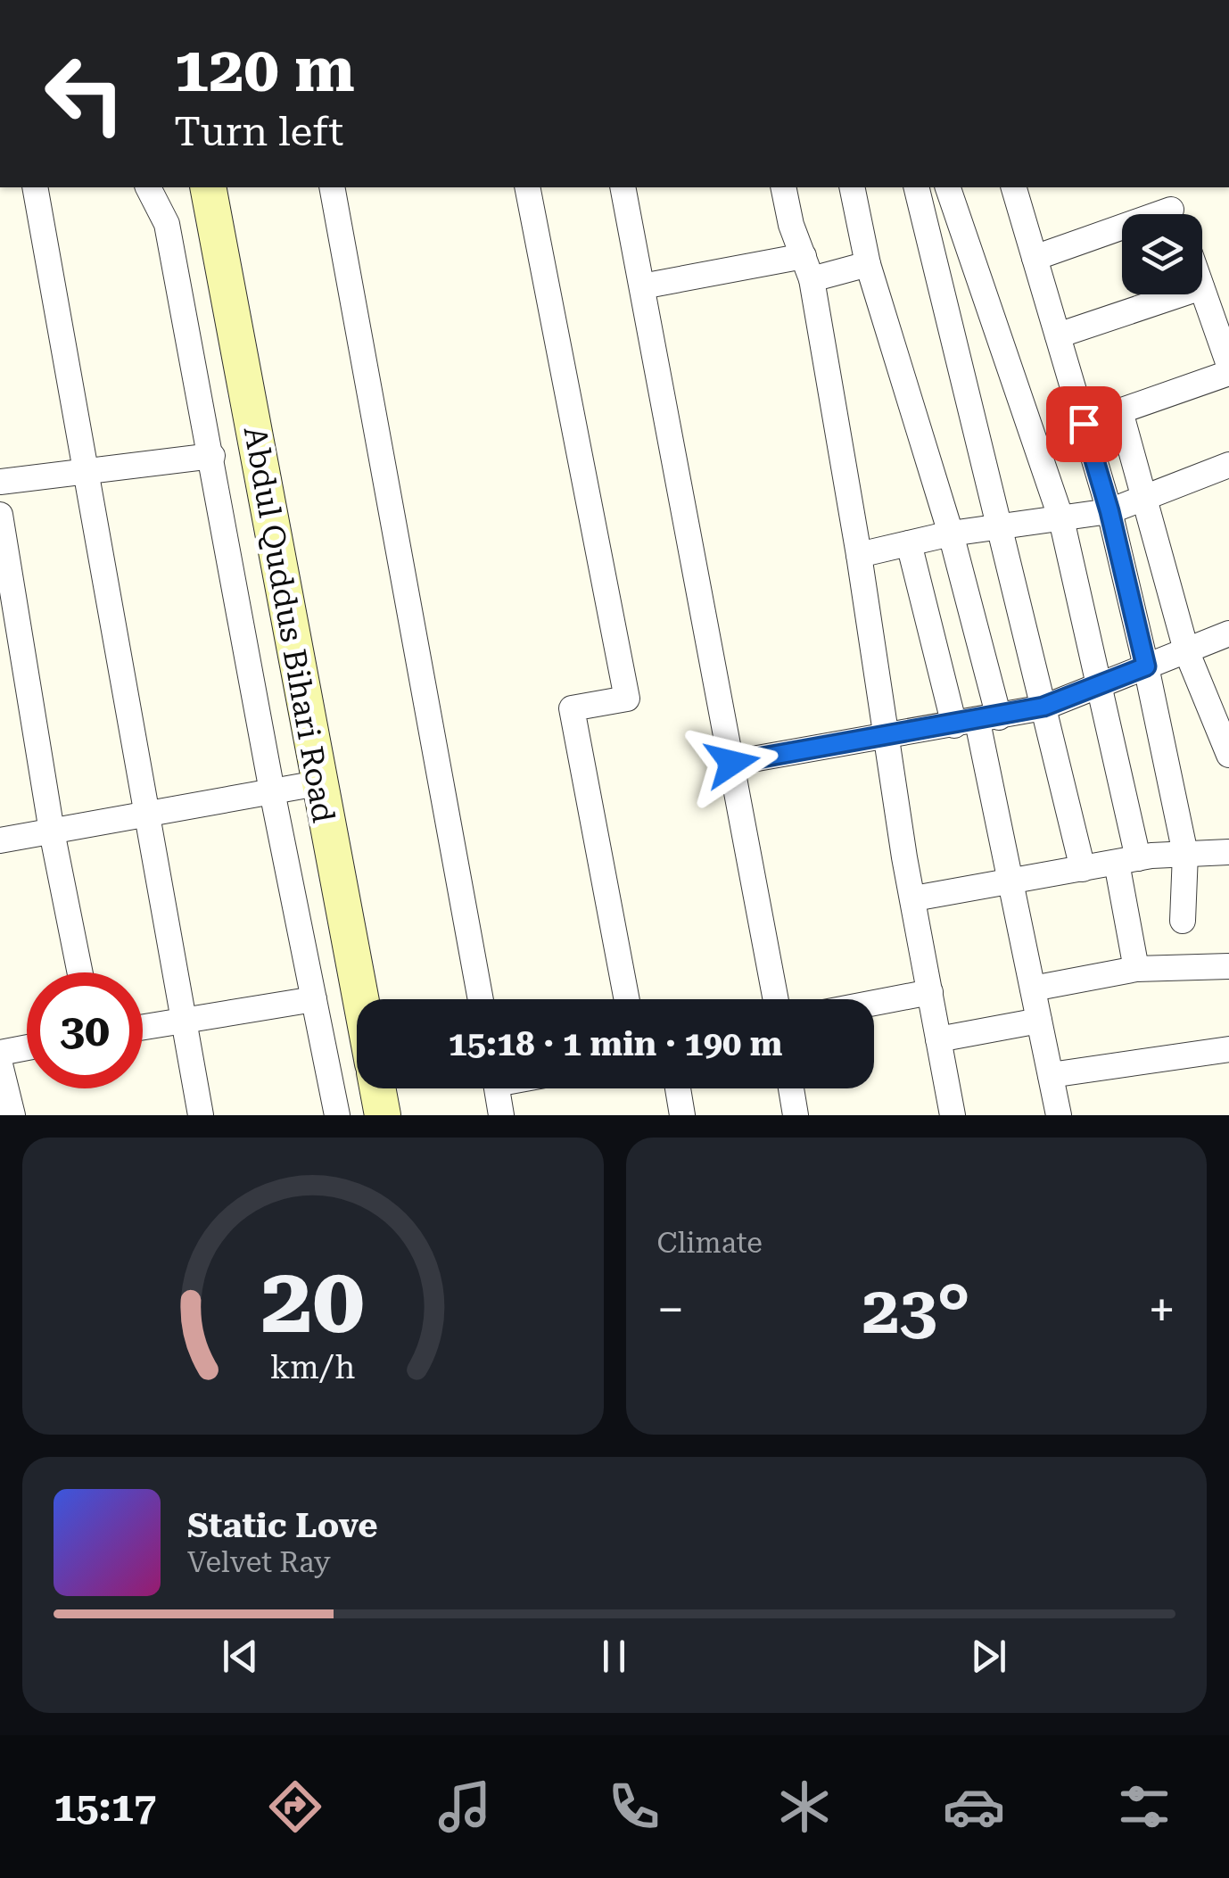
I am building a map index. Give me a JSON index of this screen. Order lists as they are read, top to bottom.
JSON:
{
  "streets": {
    "main road": ["Abdul Quddus Bihari Road"]
  },
  "page": {
    "turn": ["120 m", "Turn left"],
    "limit": "30",
    "trip": "15:18 · 1 min · 190 m",
    "tile": "Climate",
    "heat": ["−", "23°", "+"],
    "song": ["Static Love", "Velvet Ray"],
    "tabs": "15:17",
    "gauge": ["20", "km/h"]
  }
}
